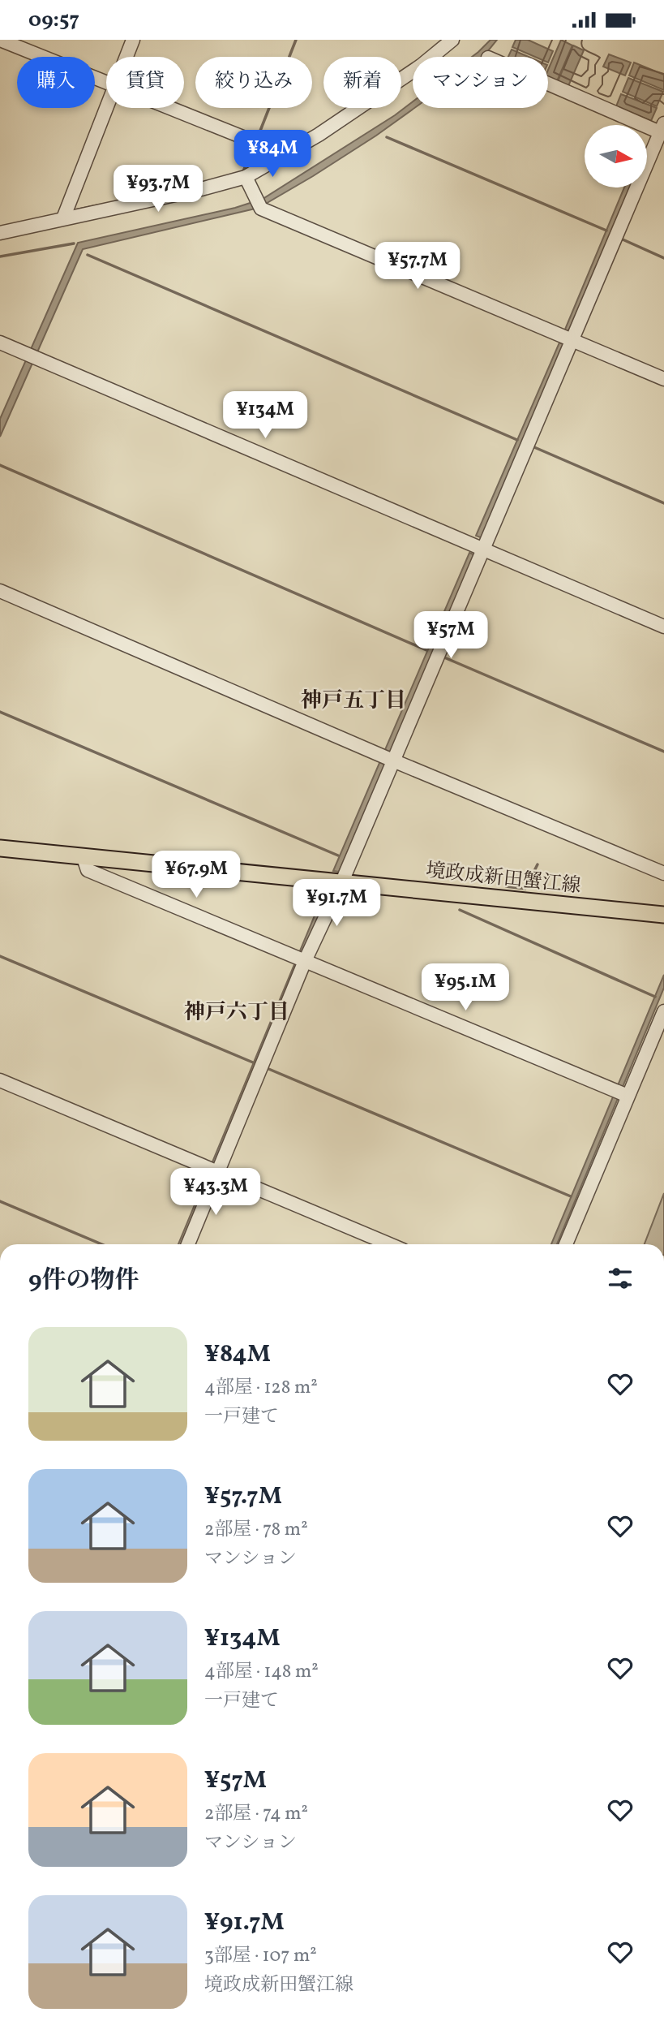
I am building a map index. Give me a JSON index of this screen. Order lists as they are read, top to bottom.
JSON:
{
  "streets": {
    "main road": ["境政成新田蟹江線"]
  },
  "districts": ["神戸五丁目", "神戸六丁目"],
  "north": "right",
  "page": {
    "status": "09:57",
    "chip": [
      "購入",
      "賃貸",
      "絞り込み",
      "新着",
      "マンション"
    ],
    "price": [
      "¥84M",
      "¥93.7M",
      "¥57.7M",
      "¥134M",
      "¥57M",
      "¥67.9M",
      "¥91.7M",
      "¥95.1M",
      "¥43.3M"
    ],
    "heading": "9件の物件",
    "list": [
      {
        "name": "¥84M",
        "note": "4部屋 · 128 m² · 一戸建て"
      },
      {
        "name": "¥57.7M",
        "note": "2部屋 · 78 m² · マンション"
      },
      {
        "name": "¥134M",
        "note": "4部屋 · 148 m² · 一戸建て"
      },
      {
        "name": "¥57M",
        "note": "2部屋 · 74 m² · マンション"
      },
      {
        "name": "¥91.7M",
        "note": "3部屋 · 107 m² · 境政成新田蟹江線"
      }
    ]
  }
}
